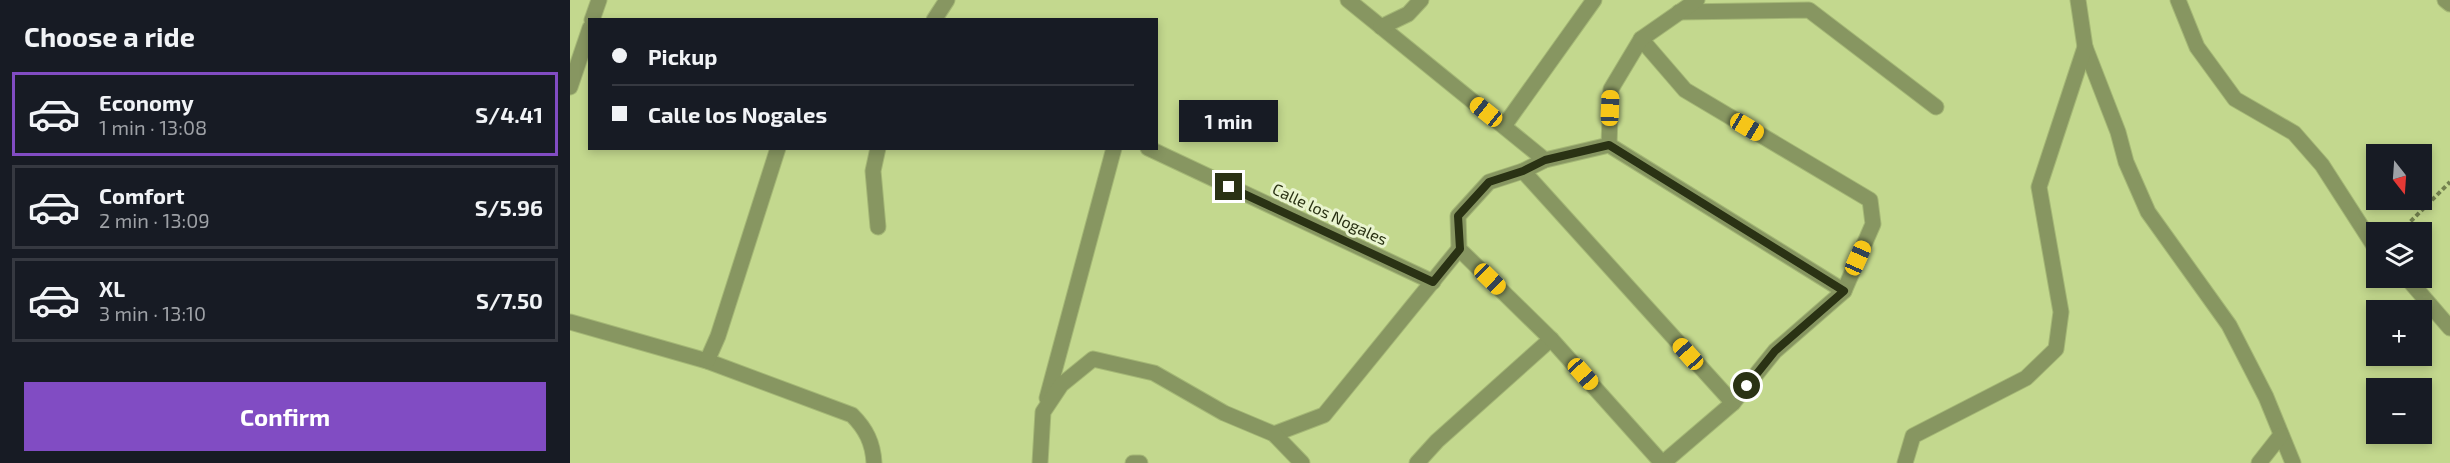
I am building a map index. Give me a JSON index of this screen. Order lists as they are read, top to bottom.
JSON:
{
  "streets": {
    "street": ["Calle los Nogales"]
  },
  "north": "bottom",
  "page": {
    "heading": "Choose a ride",
    "banner": ["Pickup", "Calle los Nogales"],
    "list": [
      {
        "name": "Economy",
        "note": "1 min · 13:08",
        "value": "S/4.41"
      },
      {
        "name": "Comfort",
        "note": "2 min · 13:09",
        "value": "S/5.96"
      },
      {
        "name": "XL",
        "note": "3 min · 13:10",
        "value": "S/7.50"
      }
    ],
    "bubble": "1 min",
    "map_buttons": ["+", "−"],
    "buttons": "Confirm"
  }
}
